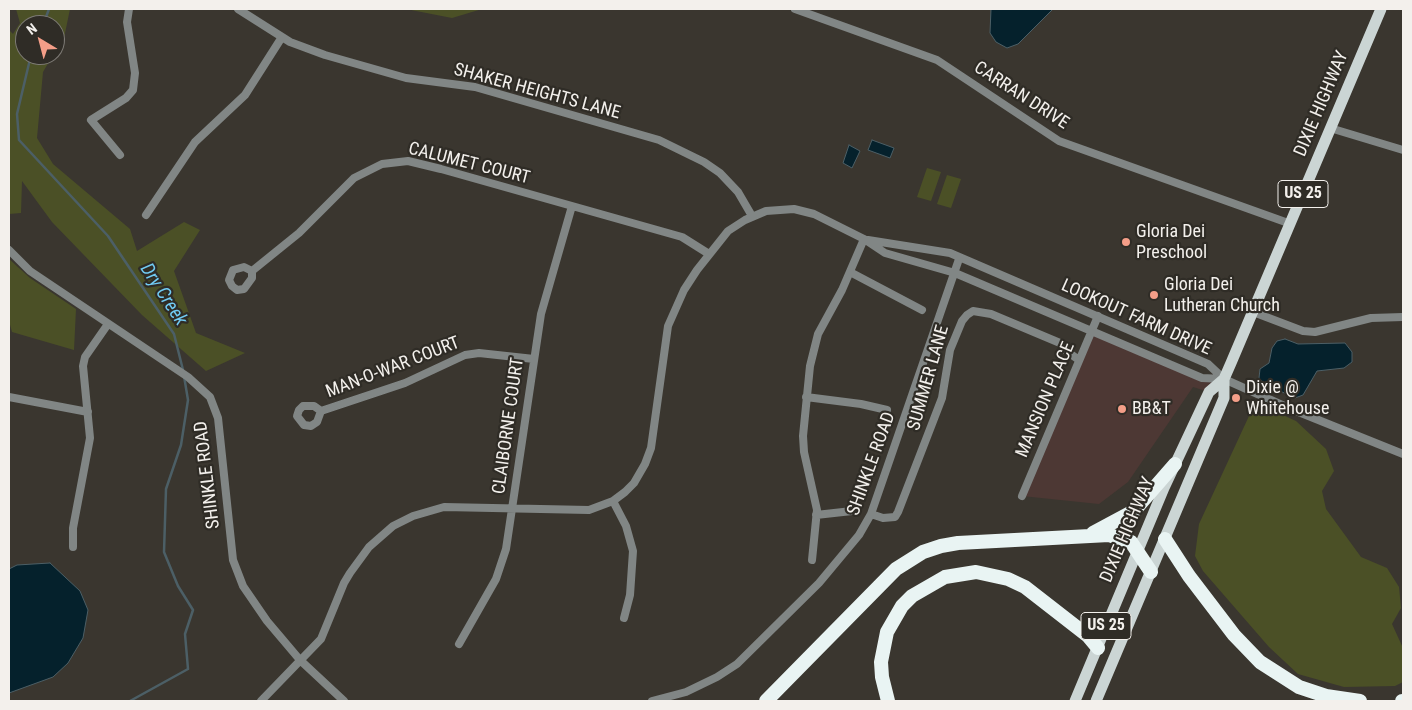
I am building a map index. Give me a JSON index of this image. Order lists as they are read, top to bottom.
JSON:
{
  "streets": {
    "main road": ["DIXIE HIGHWAY", "US 25"],
    "street": [
      "SHAKER HEIGHTS LANE",
      "CARRAN DRIVE",
      "CALUMET COURT",
      "LOOKOUT FARM DRIVE",
      "MAN-O-WAR COURT",
      "SUMMER LANE",
      "MANSION PLACE",
      "CLAIBORNE COURT",
      "SHINKLE ROAD"
    ]
  },
  "crossings": [
    ["SHAKER HEIGHTS LANE", "LOOKOUT FARM DRIVE"],
    ["CARRAN DRIVE", "DIXIE HIGHWAY"],
    ["DIXIE HIGHWAY", "LOOKOUT FARM DRIVE"],
    ["CALUMET COURT", "LOOKOUT FARM DRIVE"],
    ["CALUMET COURT", "CLAIBORNE COURT"],
    ["LOOKOUT FARM DRIVE", "MANSION PLACE"],
    ["LOOKOUT FARM DRIVE", "CLAIBORNE COURT"],
    ["LOOKOUT FARM DRIVE", "SHINKLE ROAD"],
    ["MAN-O-WAR COURT", "CLAIBORNE COURT"],
    ["SUMMER LANE", "MANSION PLACE"],
    ["SUMMER LANE", "SHINKLE ROAD"]
  ],
  "water": ["Dry Creek"],
  "places": [
    "Gloria Dei Preschool",
    "Gloria Dei Lutheran Church",
    "Dixie @ Whitehouse",
    "BB&T"
  ],
  "north": "top left"
}
